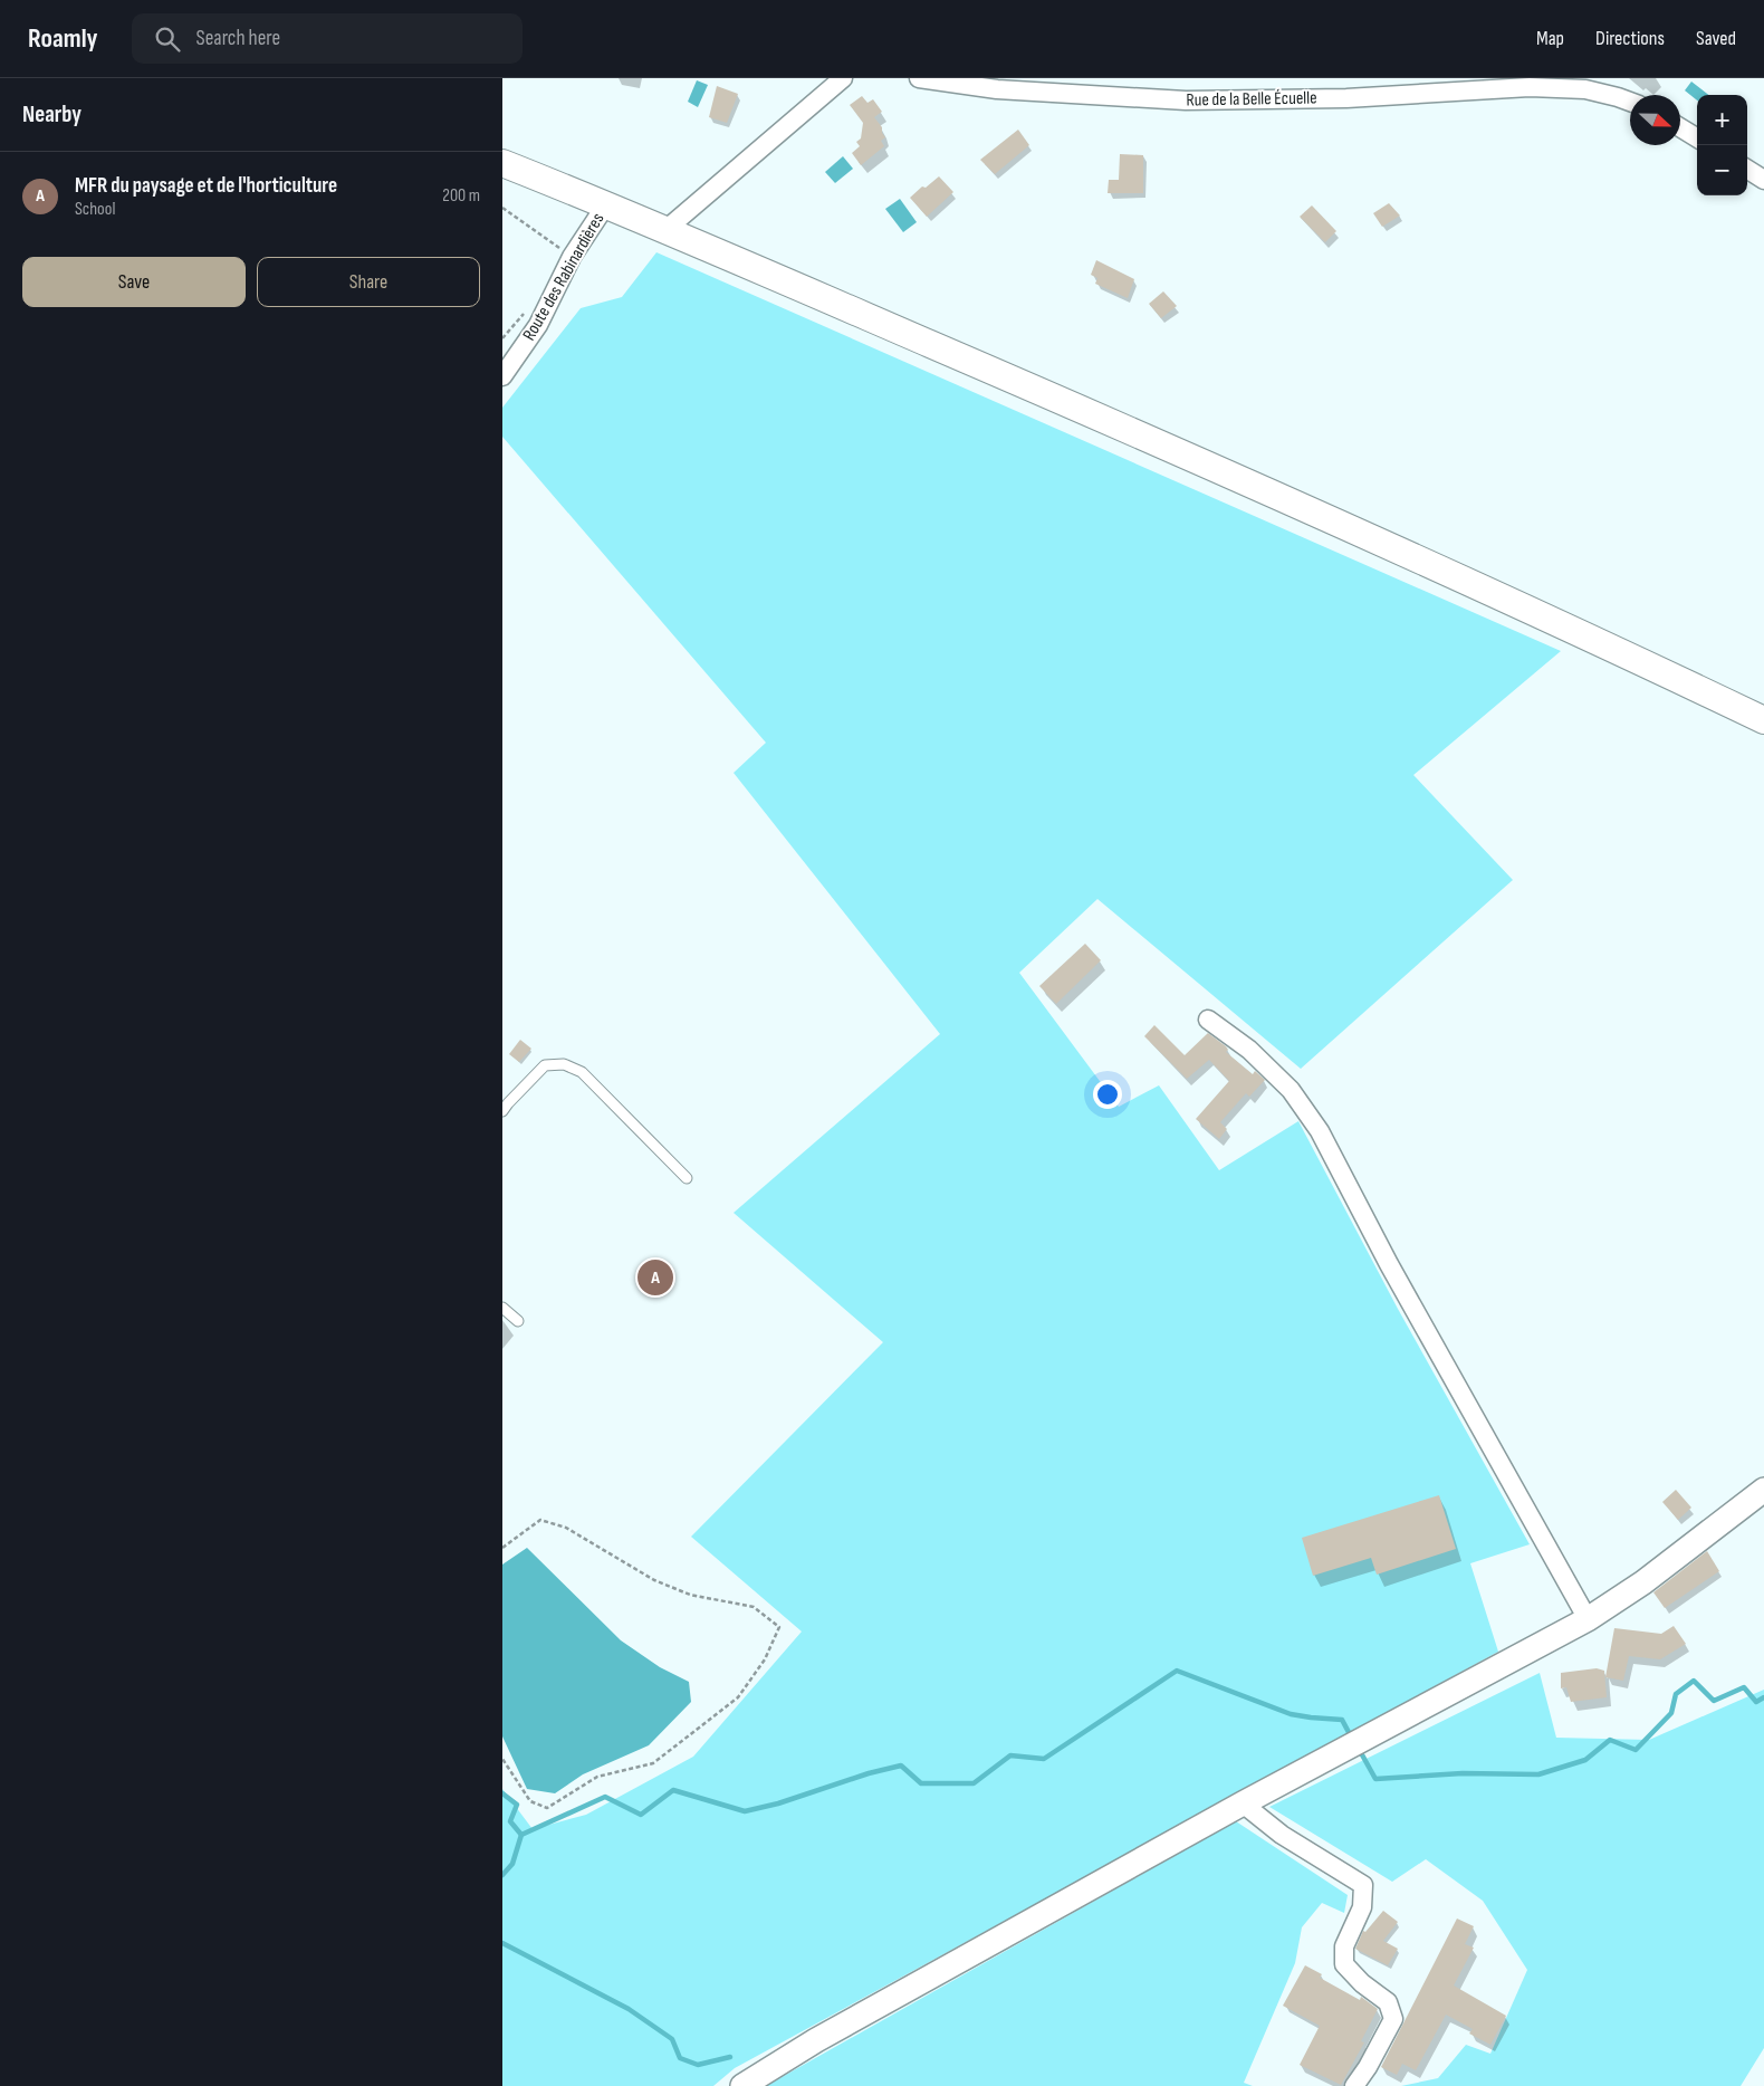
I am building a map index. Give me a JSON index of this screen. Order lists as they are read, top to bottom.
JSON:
{
  "streets": {
    "street": ["Rue de la Belle Écuelle", "Route des Rabinardières"]
  },
  "north": "right",
  "page": {
    "header": "Roamly",
    "search": "Search here",
    "nav": ["Map", "Directions", "Saved"],
    "heading": "Nearby",
    "map_buttons": ["+", "−"],
    "list": [
      {
        "mark": "A",
        "name": "MFR du paysage et de l'horticulture",
        "note": "School",
        "value": "200 m"
      }
    ],
    "buttons": ["Save", "Share"],
    "pins": "A"
  }
}
